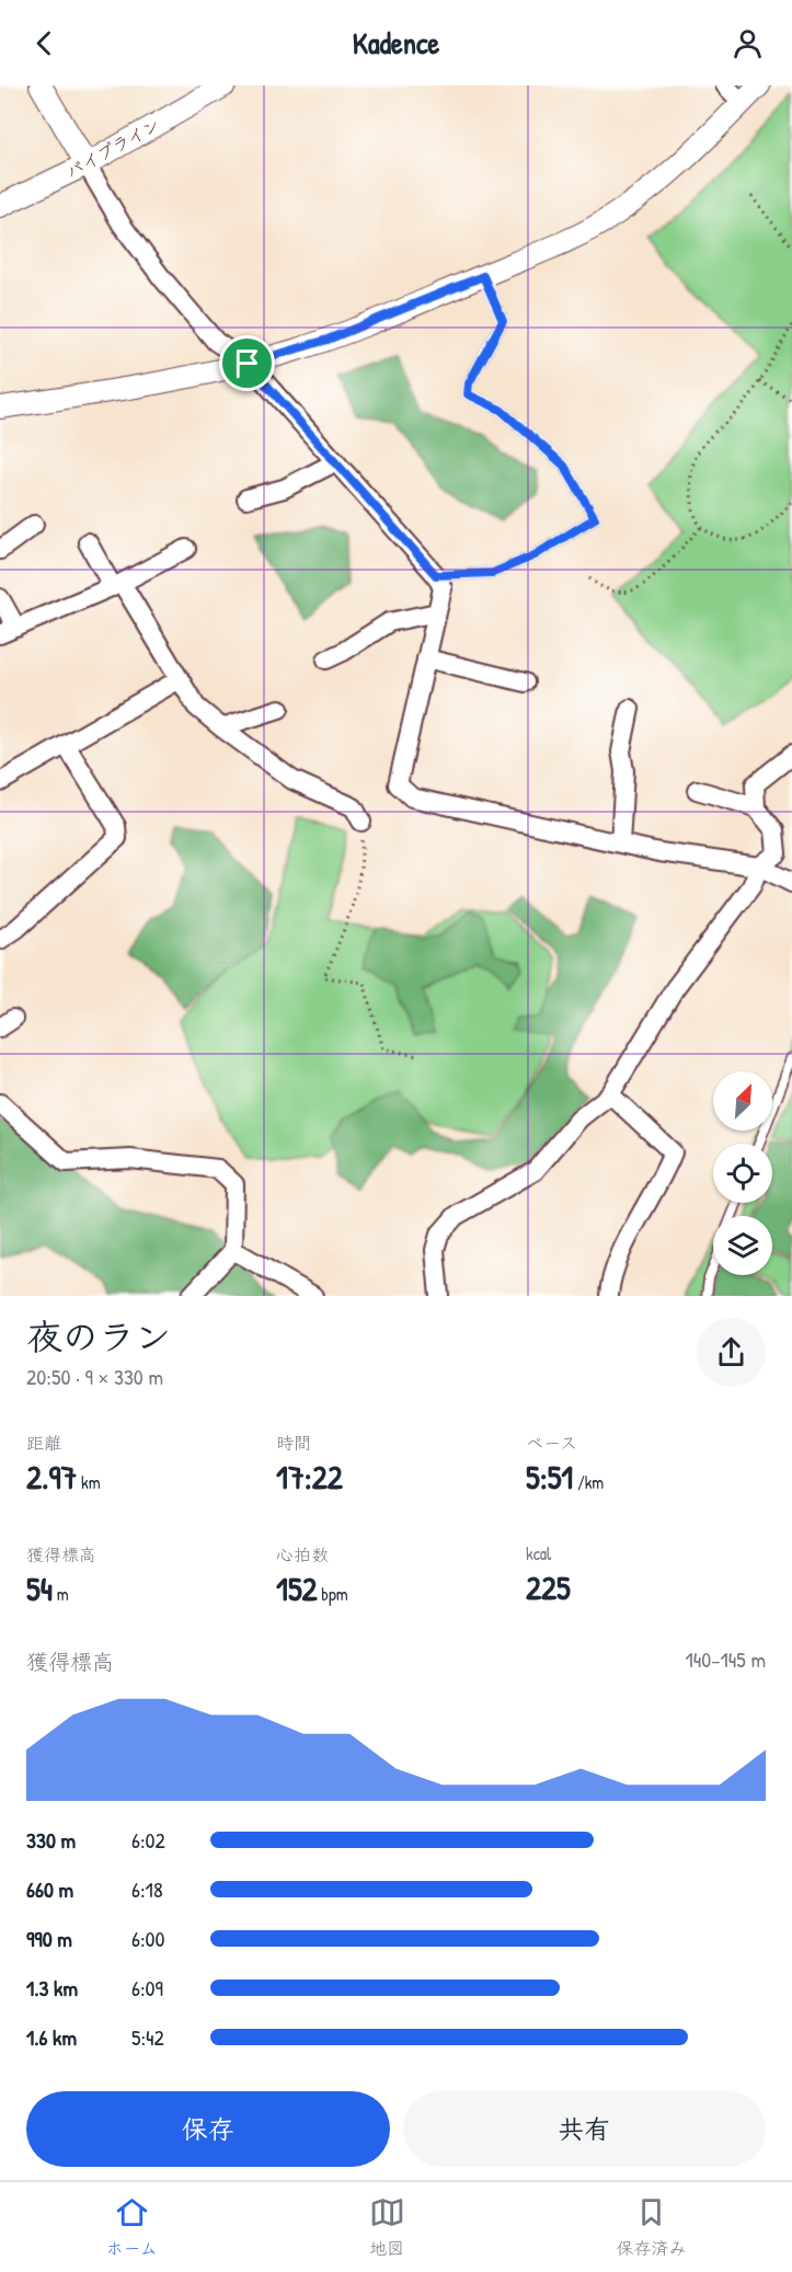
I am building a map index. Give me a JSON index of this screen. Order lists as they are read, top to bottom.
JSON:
{
  "streets": {
    "street": ["パイプライン"]
  },
  "north": "top right",
  "page": {
    "header": "Kadence",
    "heading": ["夜のラン", "20:50 · 9 × 330 m"],
    "stats": [
      ["距離", "2.97 km"],
      ["時間", "17:22"],
      ["ペース", "5:51 /km"],
      ["獲得標高", "54 m"],
      ["心拍数", "152 bpm"],
      ["kcal", "225"]
    ],
    "chart": ["獲得標高", "140–145 m"],
    "list": [
      {
        "name": "330 m",
        "note": "6:02"
      },
      {
        "name": "660 m",
        "note": "6:18"
      },
      {
        "name": "990 m",
        "note": "6:00"
      },
      {
        "name": "1.3 km",
        "note": "6:09"
      },
      {
        "name": "1.6 km",
        "note": "5:42"
      }
    ],
    "buttons": ["保存", "共有"],
    "tabs": ["ホーム", "地図", "保存済み"]
  }
}
